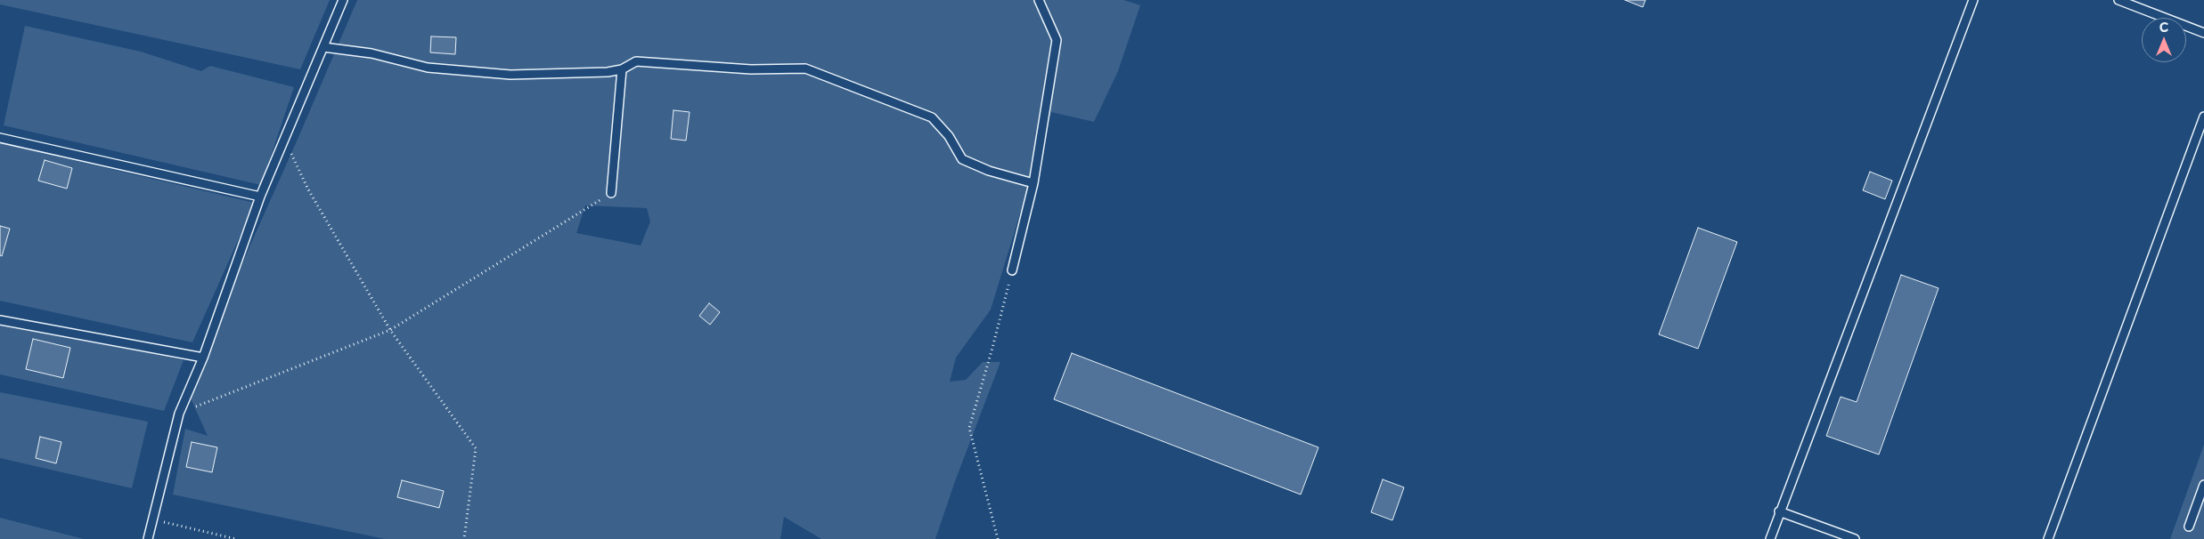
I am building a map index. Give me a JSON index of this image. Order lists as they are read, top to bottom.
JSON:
{
  "north": "top"
}
